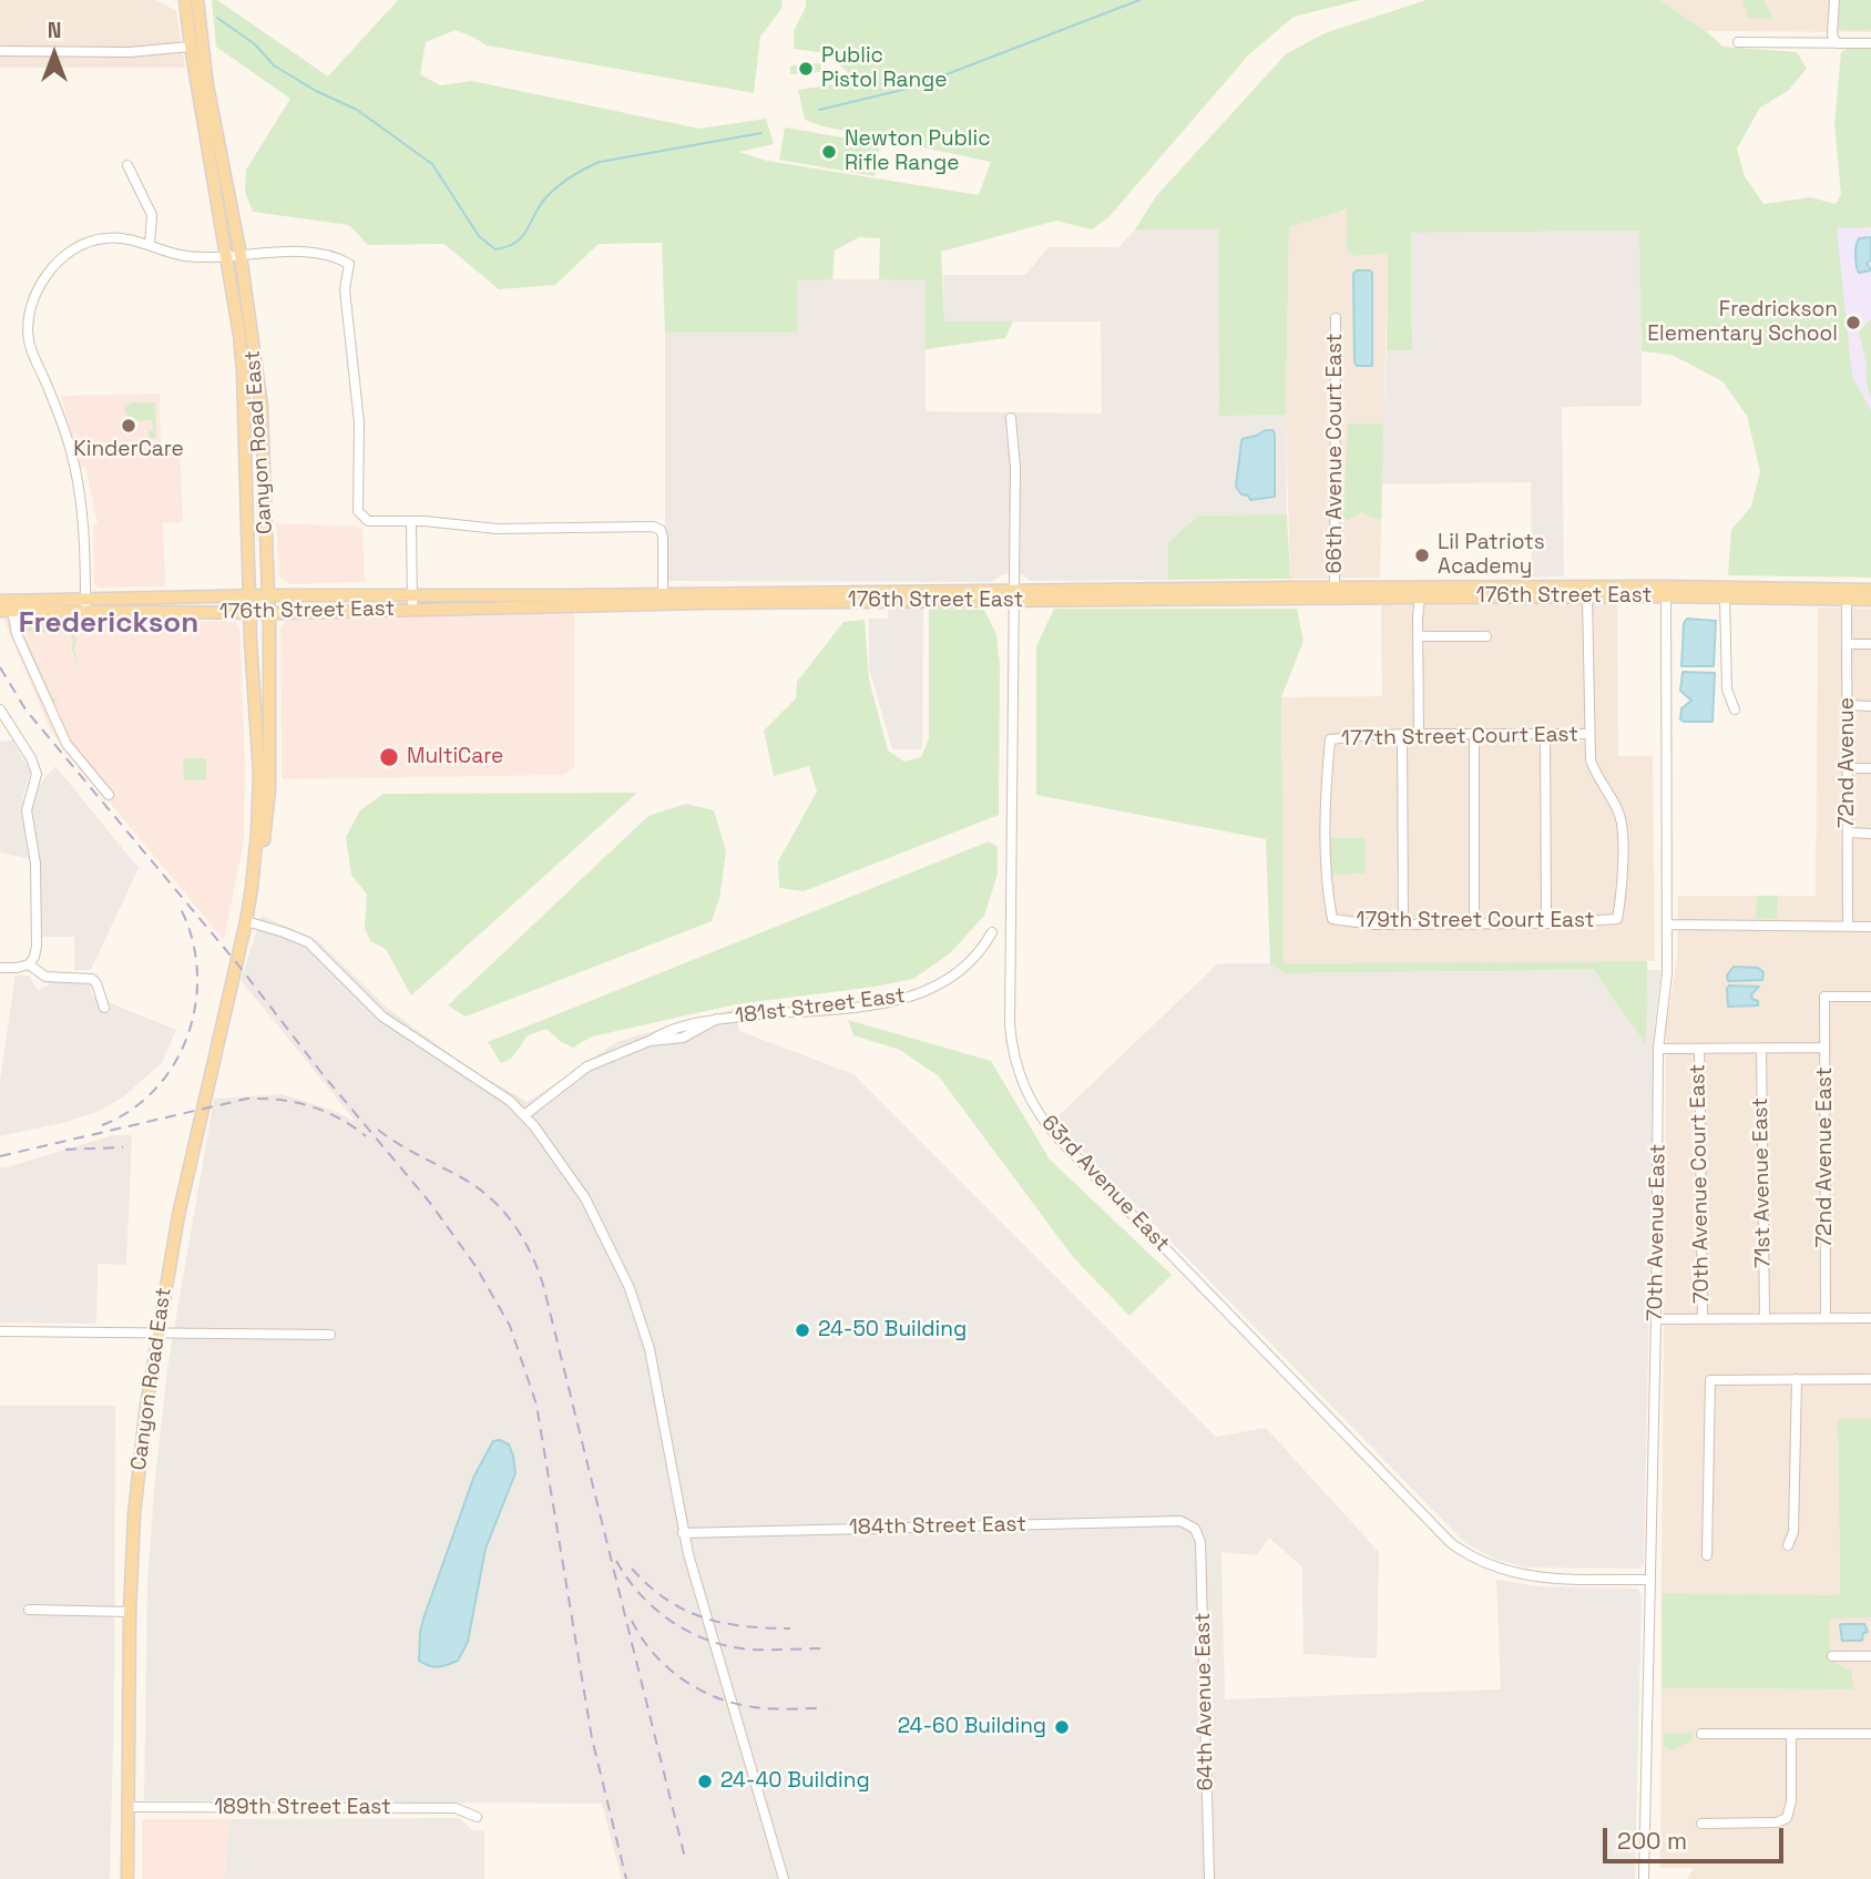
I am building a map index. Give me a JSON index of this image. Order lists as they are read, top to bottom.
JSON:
{
  "streets": {
    "main road": ["Canyon Road East", "176th Street East"],
    "street": [
      "66th Avenue Court East",
      "177th Street Court East",
      "72nd Avenue",
      "179th Street Court East",
      "181st Street East",
      "72nd Avenue East",
      "71st Avenue East",
      "63rd Avenue East",
      "70th Avenue Court East",
      "70th Avenue East",
      "184th Street East",
      "64th Avenue East",
      "189th Street East"
    ]
  },
  "crossings": [
    ["Canyon Road East", "176th Street East"],
    ["Canyon Road East", "189th Street East"],
    ["66th Avenue Court East", "176th Street East"],
    ["176th Street East", "72nd Avenue"],
    ["176th Street East", "63rd Avenue East"],
    ["176th Street East", "70th Avenue East"],
    ["177th Street Court East", "179th Street Court East"],
    ["63rd Avenue East", "70th Avenue East"],
    ["184th Street East", "64th Avenue East"]
  ],
  "districts": ["Frederickson"],
  "places": [
    "Public Pistol Range",
    "Newton Public Rifle Range",
    "Fredrickson Elementary School",
    "KinderCare",
    "Lil Patriots Academy",
    "MultiCare",
    "24-50 Building",
    "24-60 Building",
    "24-40 Building"
  ],
  "scale_bar": "200 m",
  "north": "top"
}
